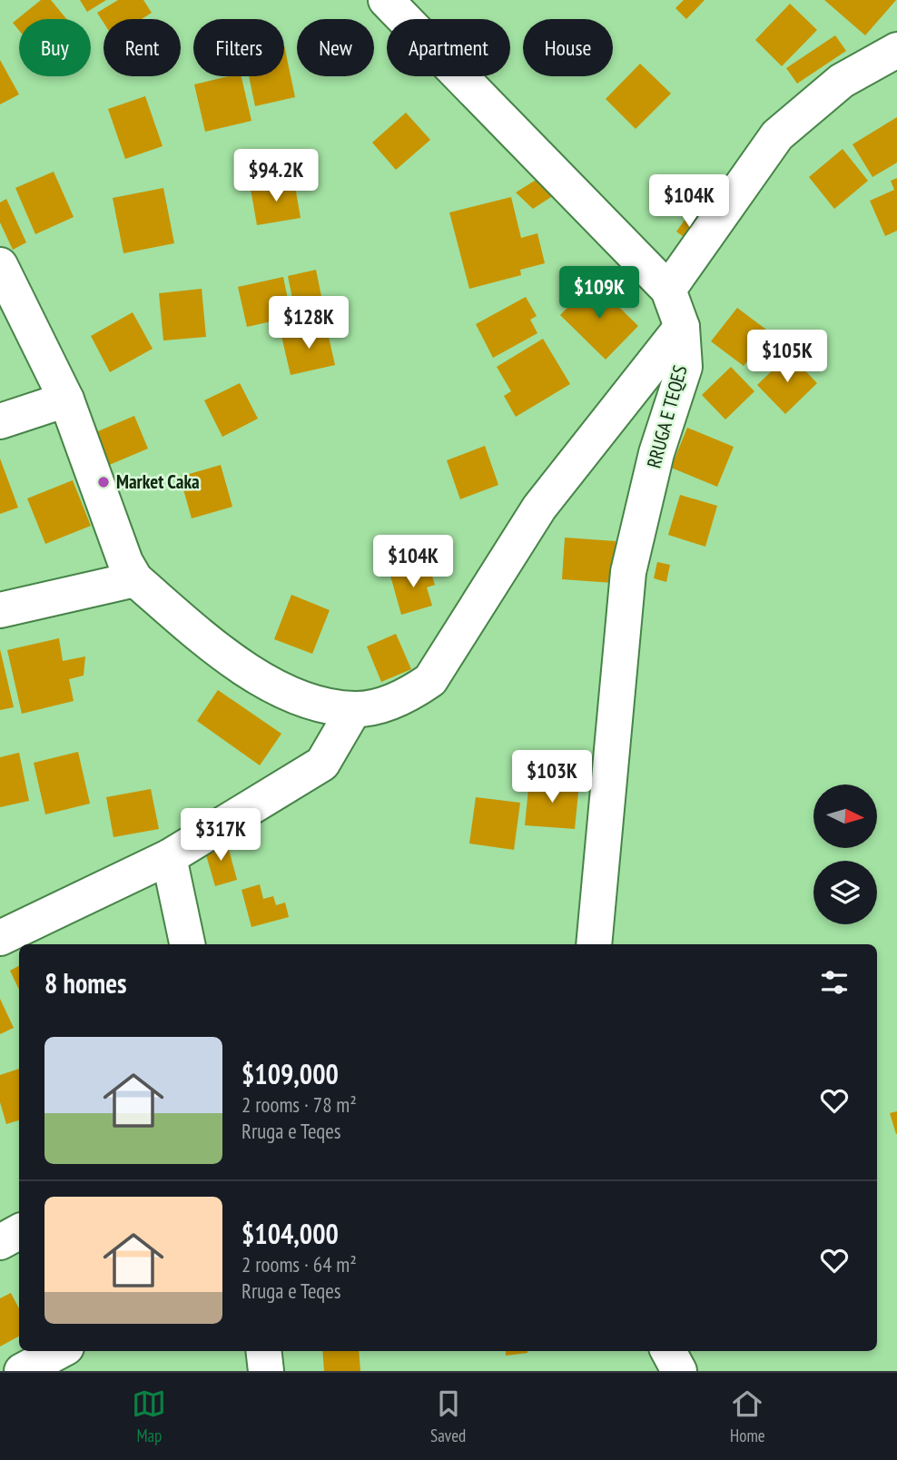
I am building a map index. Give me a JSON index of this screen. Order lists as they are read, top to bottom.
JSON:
{
  "streets": {
    "street": ["RRUGA E TEQES"]
  },
  "places": ["Market Caka"],
  "north": "right",
  "page": {
    "chip": [
      "Buy",
      "Rent",
      "Filters",
      "New",
      "Apartment",
      "House"
    ],
    "price": [
      "$94.2K",
      "$104K",
      "$109K",
      "$128K",
      "$105K",
      "$104K",
      "$103K",
      "$317K"
    ],
    "heading": "8 homes",
    "list": [
      {
        "name": "$109,000",
        "note": "2 rooms · 78 m² · Rruga e Teqes"
      },
      {
        "name": "$104,000",
        "note": "2 rooms · 64 m² · Rruga e Teqes"
      }
    ],
    "tabs": ["Map", "Saved", "Home"]
  }
}
